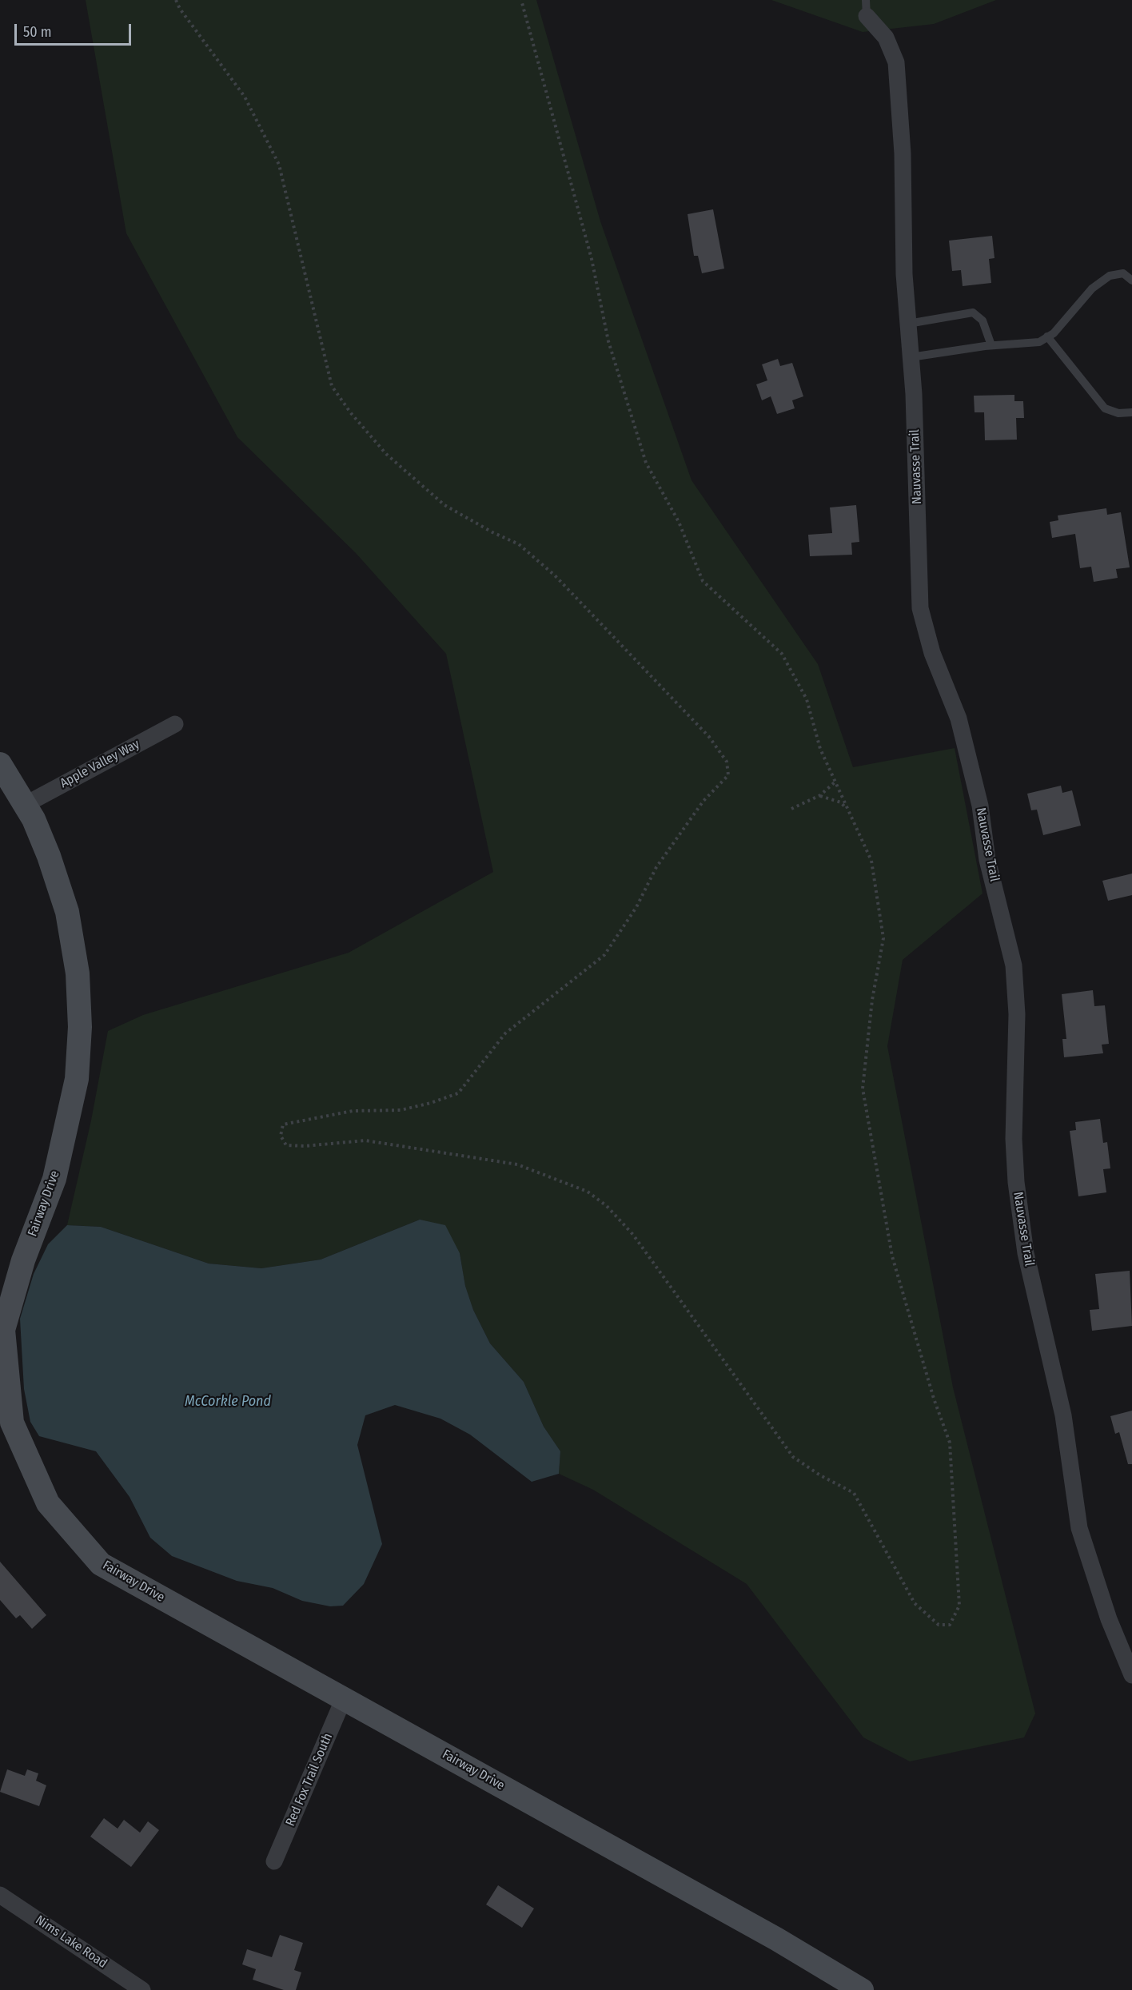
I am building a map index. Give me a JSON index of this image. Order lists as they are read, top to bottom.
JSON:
{
  "streets": {
    "street": [
      "Nauvasse Trail",
      "Apple Valley Way",
      "Fairway Drive",
      "Red Fox Trail South",
      "Nims Lake Road"
    ]
  },
  "crossings": [
    ["Apple Valley Way", "Fairway Drive"],
    ["Fairway Drive", "Red Fox Trail South"]
  ],
  "water": ["McCorkle Pond"],
  "scale_bar": "50 m"
}
